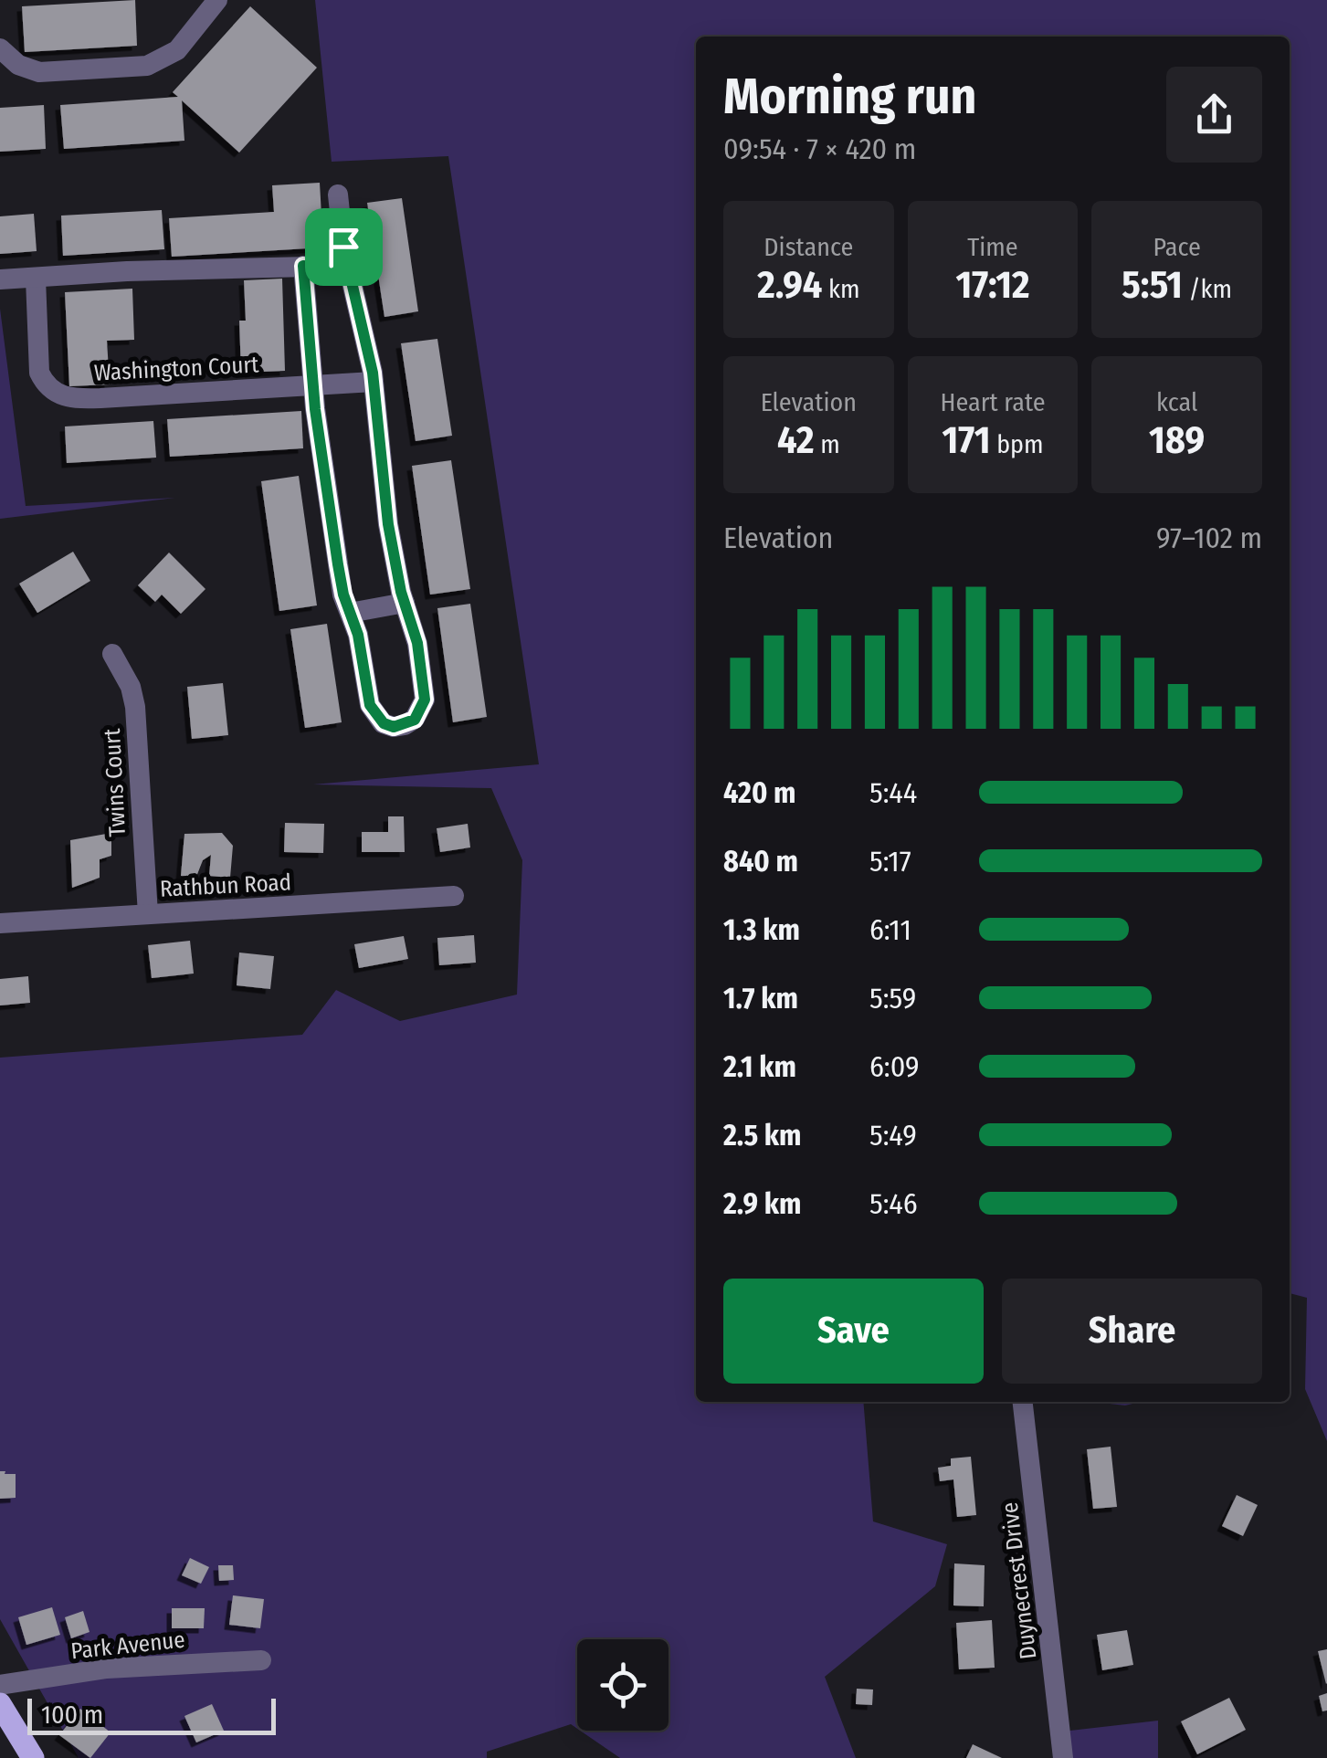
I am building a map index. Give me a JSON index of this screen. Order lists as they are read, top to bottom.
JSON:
{
  "streets": {
    "street": [
      "Washington Court",
      "Twins Court",
      "Rathbun Road",
      "Duynecrest Drive",
      "Park Avenue"
    ]
  },
  "crossings": [
    ["Twins Court", "Rathbun Road"]
  ],
  "scale_bar": "100 m",
  "page": {
    "heading": ["Morning run", "09:54 · 7 × 420 m"],
    "stats": [
      ["Distance", "2.94 km"],
      ["Time", "17:12"],
      ["Pace", "5:51 /km"],
      ["Elevation", "42 m"],
      ["Heart rate", "171 bpm"],
      ["kcal", "189"]
    ],
    "chart": ["Elevation", "97–102 m"],
    "list": [
      {
        "name": "420 m",
        "note": "5:44"
      },
      {
        "name": "840 m",
        "note": "5:17"
      },
      {
        "name": "1.3 km",
        "note": "6:11"
      },
      {
        "name": "1.7 km",
        "note": "5:59"
      },
      {
        "name": "2.1 km",
        "note": "6:09"
      },
      {
        "name": "2.5 km",
        "note": "5:49"
      },
      {
        "name": "2.9 km",
        "note": "5:46"
      }
    ],
    "buttons": ["Save", "Share"],
    "scale": "100 m"
  }
}
